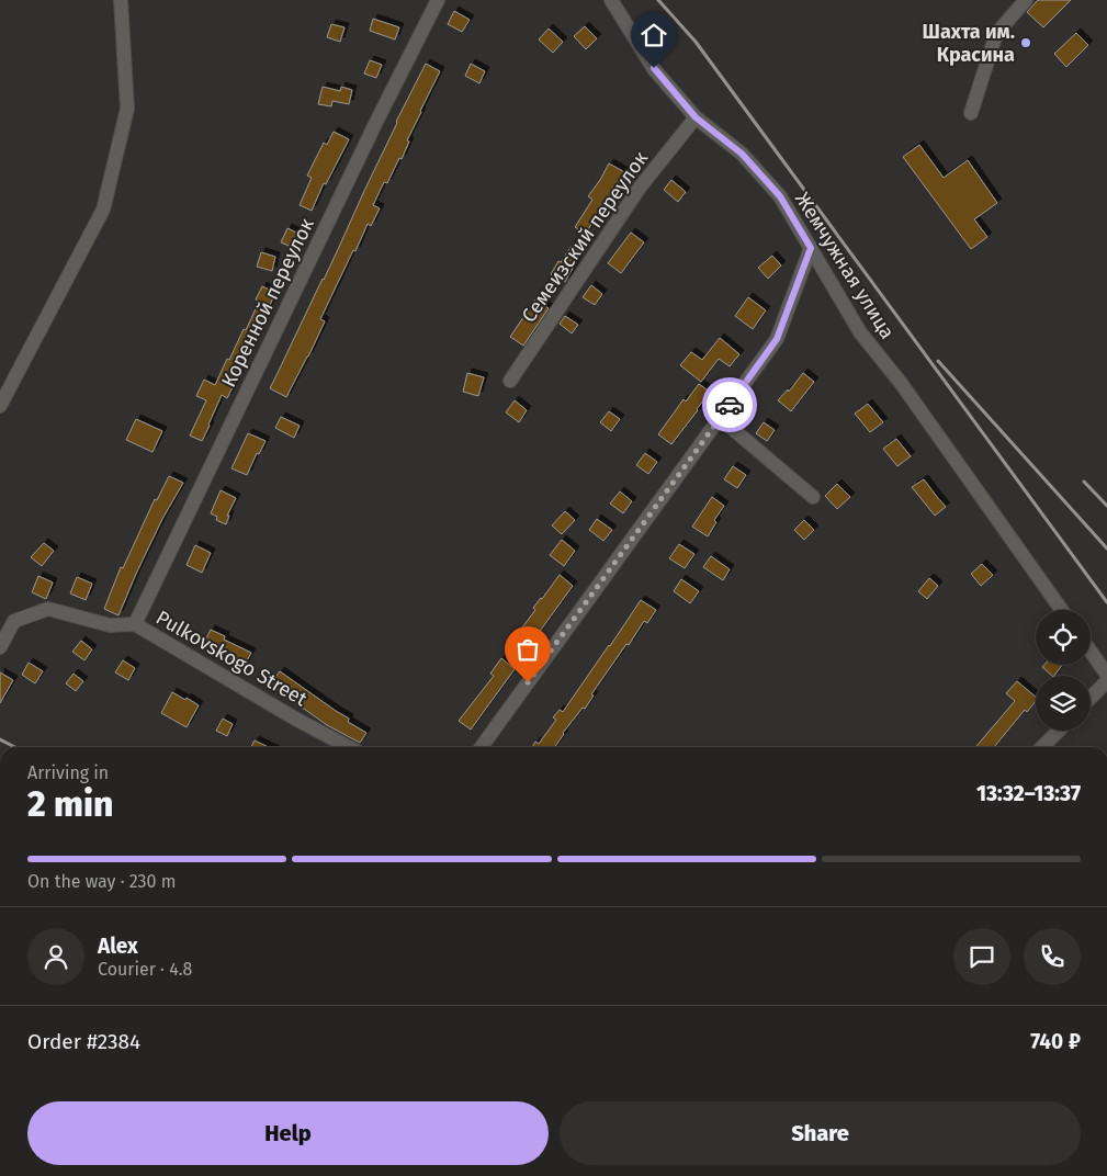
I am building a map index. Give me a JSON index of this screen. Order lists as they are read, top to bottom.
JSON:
{
  "streets": {
    "street": [
      "Семеизский переулок",
      "Жемчужная улица",
      "Коренной переулок",
      "Pulkovskogo Street"
    ]
  },
  "crossings": [
    ["Семеизский переулок", "Жемчужная улица"],
    ["Коренной переулок", "Pulkovskogo Street"]
  ],
  "places": ["Шахта им. Красина"],
  "page": {
    "heading": ["2 min", "Arriving in", "13:32–13:37"],
    "panel": [
      "Alex",
      "Courier · 4.8",
      "Order #2384",
      "740 ₽"
    ],
    "bar": "On the way · 230 m",
    "buttons": ["Help", "Share"]
  }
}
